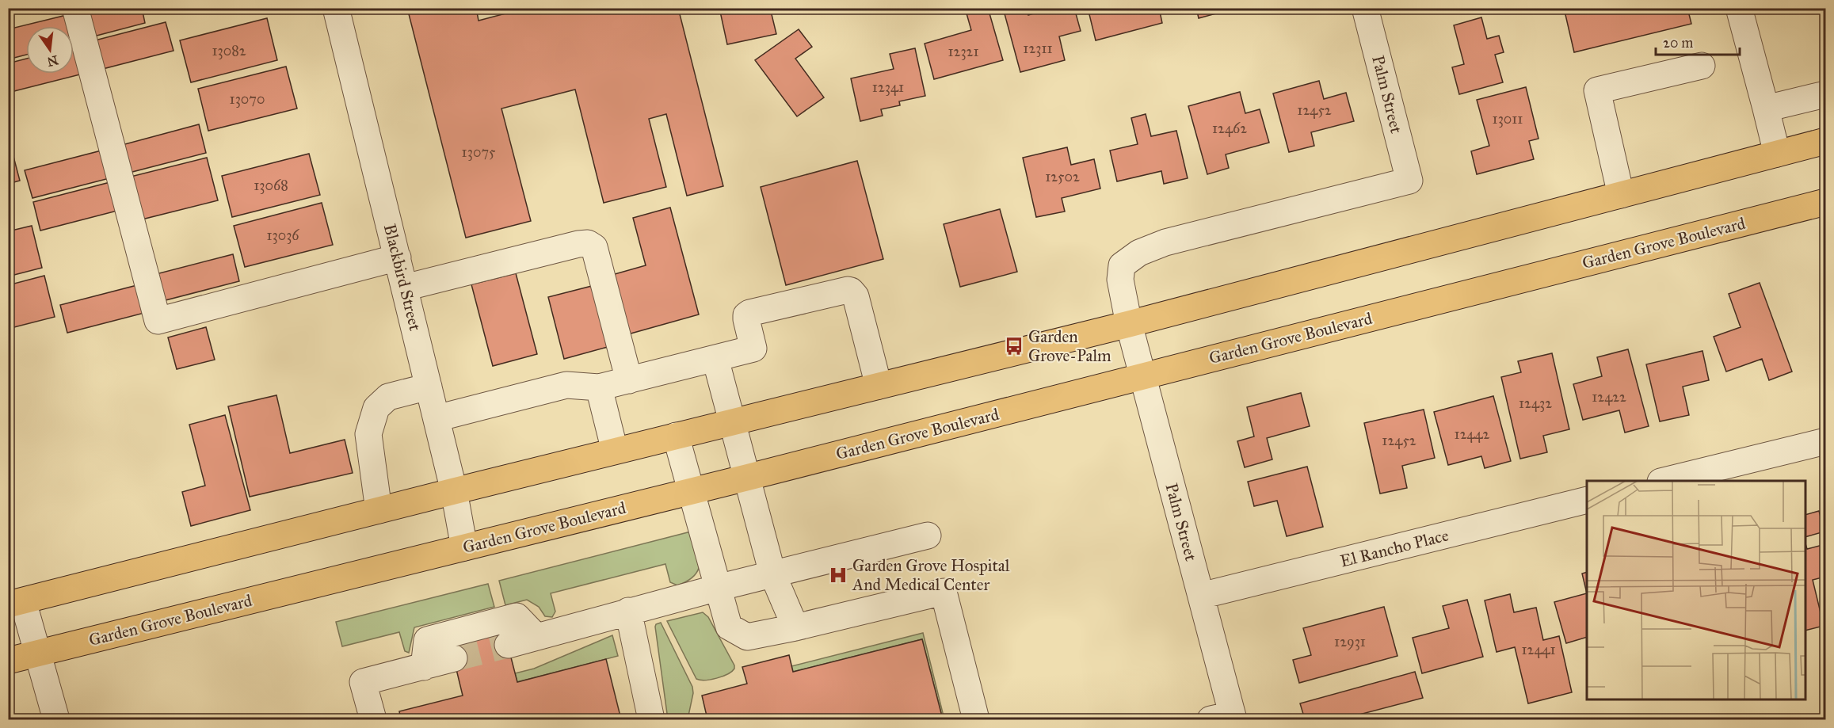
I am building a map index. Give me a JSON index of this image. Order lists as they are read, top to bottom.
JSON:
{
  "streets": {
    "main road": ["Garden Grove Boulevard"],
    "street": ["Palm Street", "Blackbird Street", "El Rancho Place"]
  },
  "crossings": [
    ["Palm Street", "Garden Grove Boulevard"],
    ["Palm Street", "El Rancho Place"],
    ["Garden Grove Boulevard", "Blackbird Street"]
  ],
  "places": {
    "bus stop": ["Garden Grove-Palm"],
    "hospital": ["Garden Grove Hospital And Medical Center"]
  },
  "house_numbers": [
    "12311",
    "13082",
    "12321",
    "12341",
    "13070",
    "12452",
    "13011",
    "12462",
    "13075",
    "12502",
    "13068",
    "13036",
    "12422",
    "12432",
    "12442",
    "12452",
    "12931",
    "12441"
  ],
  "scale_bar": "20 m",
  "north": "bottom"
}
